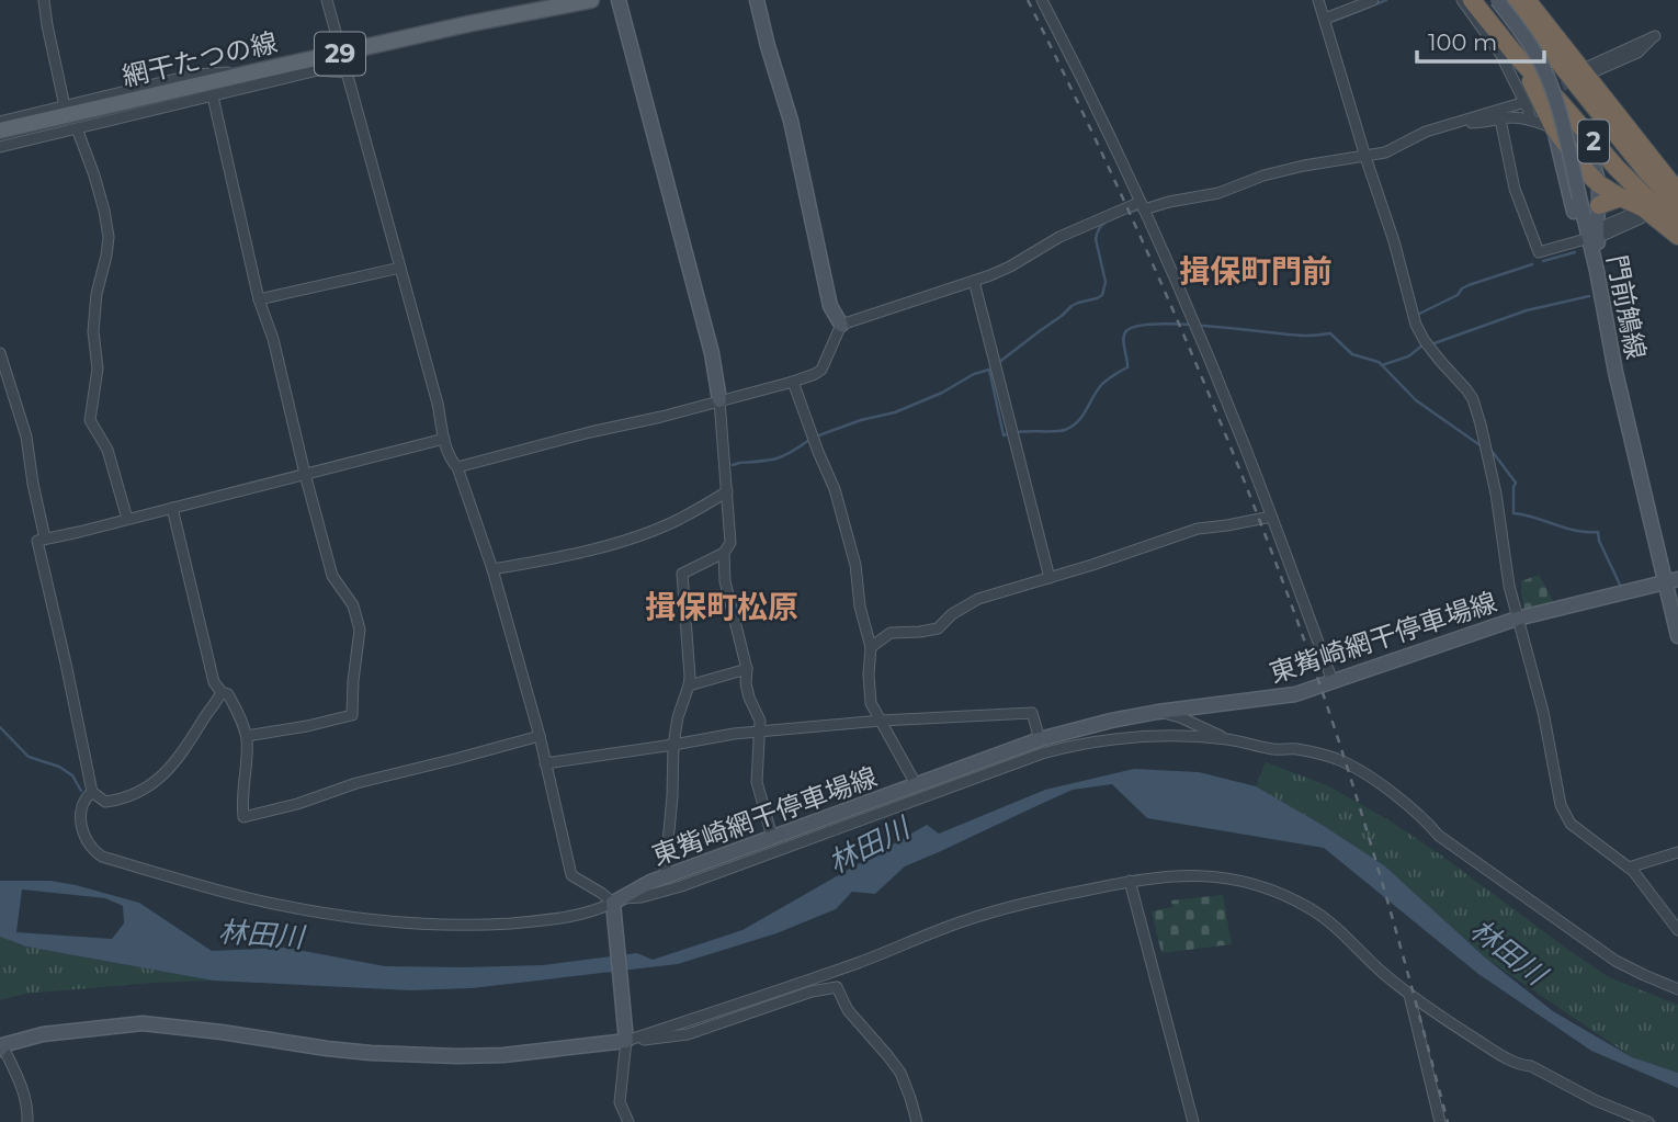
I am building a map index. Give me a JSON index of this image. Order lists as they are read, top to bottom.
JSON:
{
  "streets": {
    "highway": ["2"],
    "main road": [
      "29",
      "網干たつの線",
      "門前鵤線",
      "東觜崎網干停車場線"
    ]
  },
  "crossings": [
    ["門前鵤線", "東觜崎網干停車場線"]
  ],
  "districts": ["揖保町門前", "揖保町松原"],
  "water": ["林田川"],
  "scale_bar": "100 m"
}
